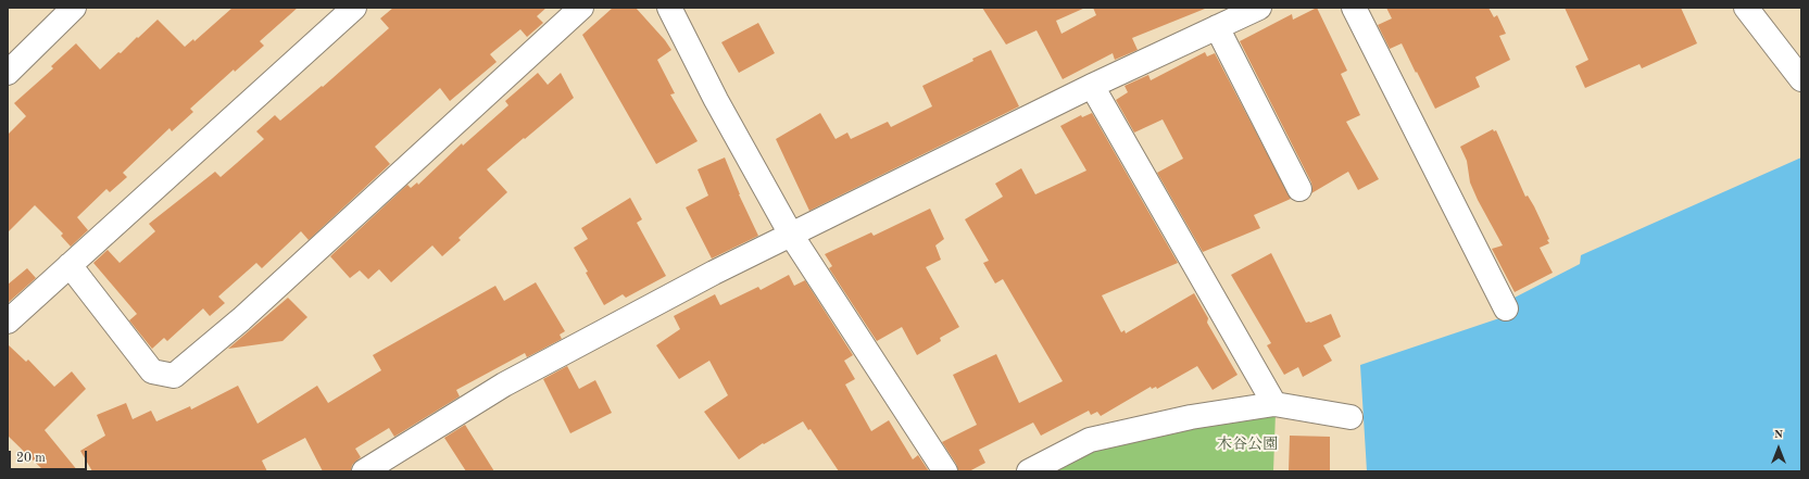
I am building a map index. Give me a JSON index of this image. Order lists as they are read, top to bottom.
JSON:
{
  "parks": ["木谷公園"],
  "scale_bar": "20 m",
  "north": "top"
}
